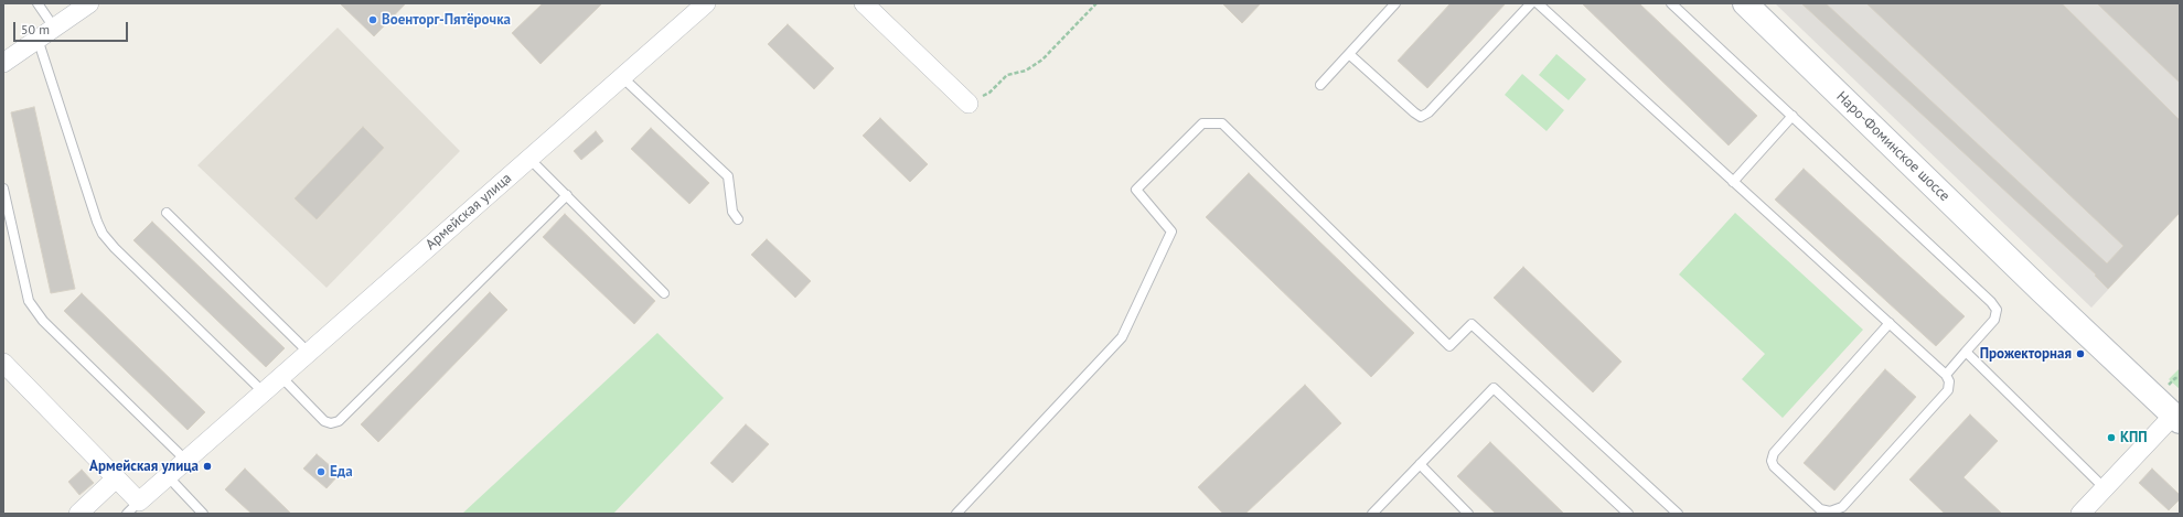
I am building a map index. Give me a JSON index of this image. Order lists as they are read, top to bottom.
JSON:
{
  "streets": {
    "main road": ["Наро-Фоминское шоссе"],
    "street": ["Армейская улица"]
  },
  "places": [
    "Военторг-Пятёрочка",
    "Прожекторная",
    "КПП",
    "Армейская улица",
    "Еда"
  ],
  "scale_bar": "50 m"
}
